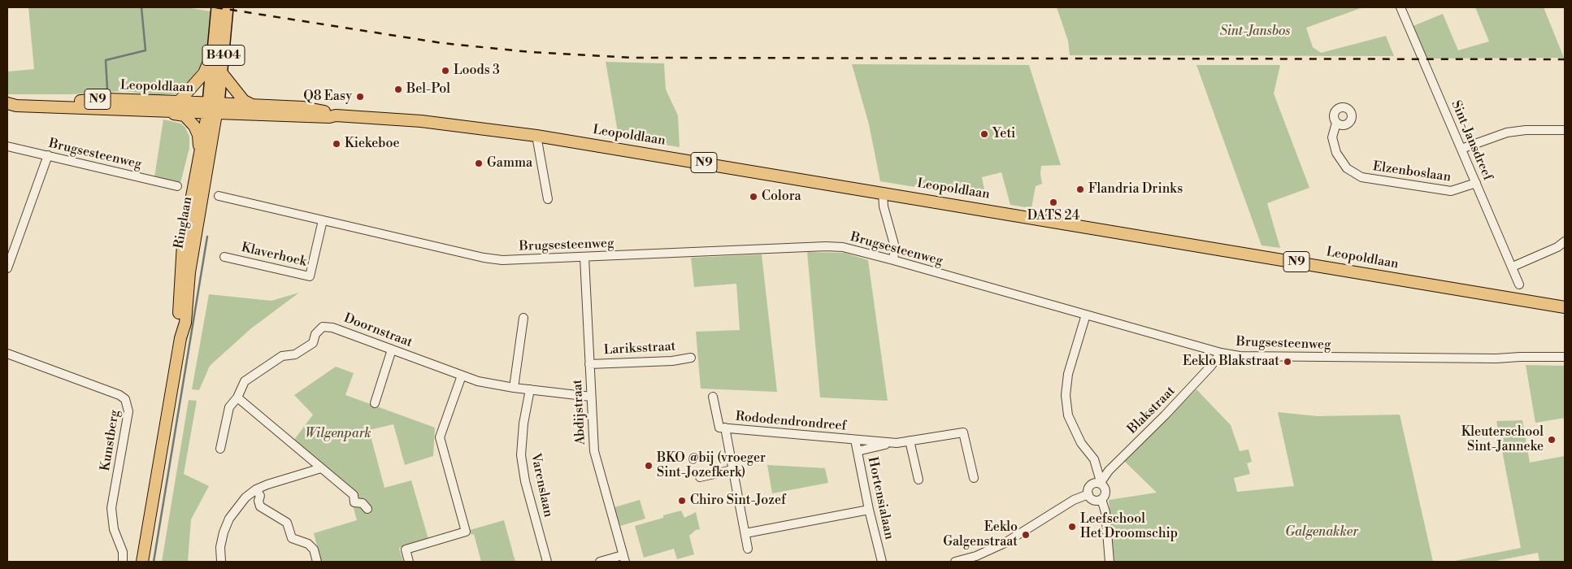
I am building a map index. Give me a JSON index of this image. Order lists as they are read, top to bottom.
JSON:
{
  "streets": {
    "highway": ["B404", "Ringlaan"],
    "main road": ["Leopoldlaan", "N9"],
    "street": [
      "Sint-Jansdreef",
      "Brugsesteenweg",
      "Elzenboslaan",
      "Klaverhoek",
      "Doornstraat",
      "Lariksstraat",
      "Blakstraat",
      "Abdijstraat",
      "Rododendrondreef",
      "Kunstberg",
      "Varenslaan",
      "Hortensialaan"
    ]
  },
  "crossings": [
    ["Leopoldlaan", "Ringlaan"],
    ["Sint-Jansdreef", "Elzenboslaan"],
    ["Brugsesteenweg", "Klaverhoek"],
    ["Brugsesteenweg", "Blakstraat"],
    ["Brugsesteenweg", "Abdijstraat"],
    ["Doornstraat", "Abdijstraat"],
    ["Doornstraat", "Varenslaan"],
    ["Lariksstraat", "Abdijstraat"],
    ["Rododendrondreef", "Hortensialaan"]
  ],
  "parks": ["Sint-Jansbos", "Wilgenpark", "Galgenakker"],
  "places": [
    "Loods 3",
    "Bel-Pol",
    "Q8 Easy",
    "Yeti",
    "Kiekeboe",
    "Gamma",
    "Flandria Drinks",
    "Colora",
    "DATS 24",
    "Eeklo Blakstraat",
    "Kleuterschool Sint-Janneke",
    "BKO @bij (vroeger Sint-Jozefkerk)",
    "Chiro Sint-Jozef",
    "Leefschool Het Droomschip",
    "Eeklo Galgenstraat"
  ]
}
